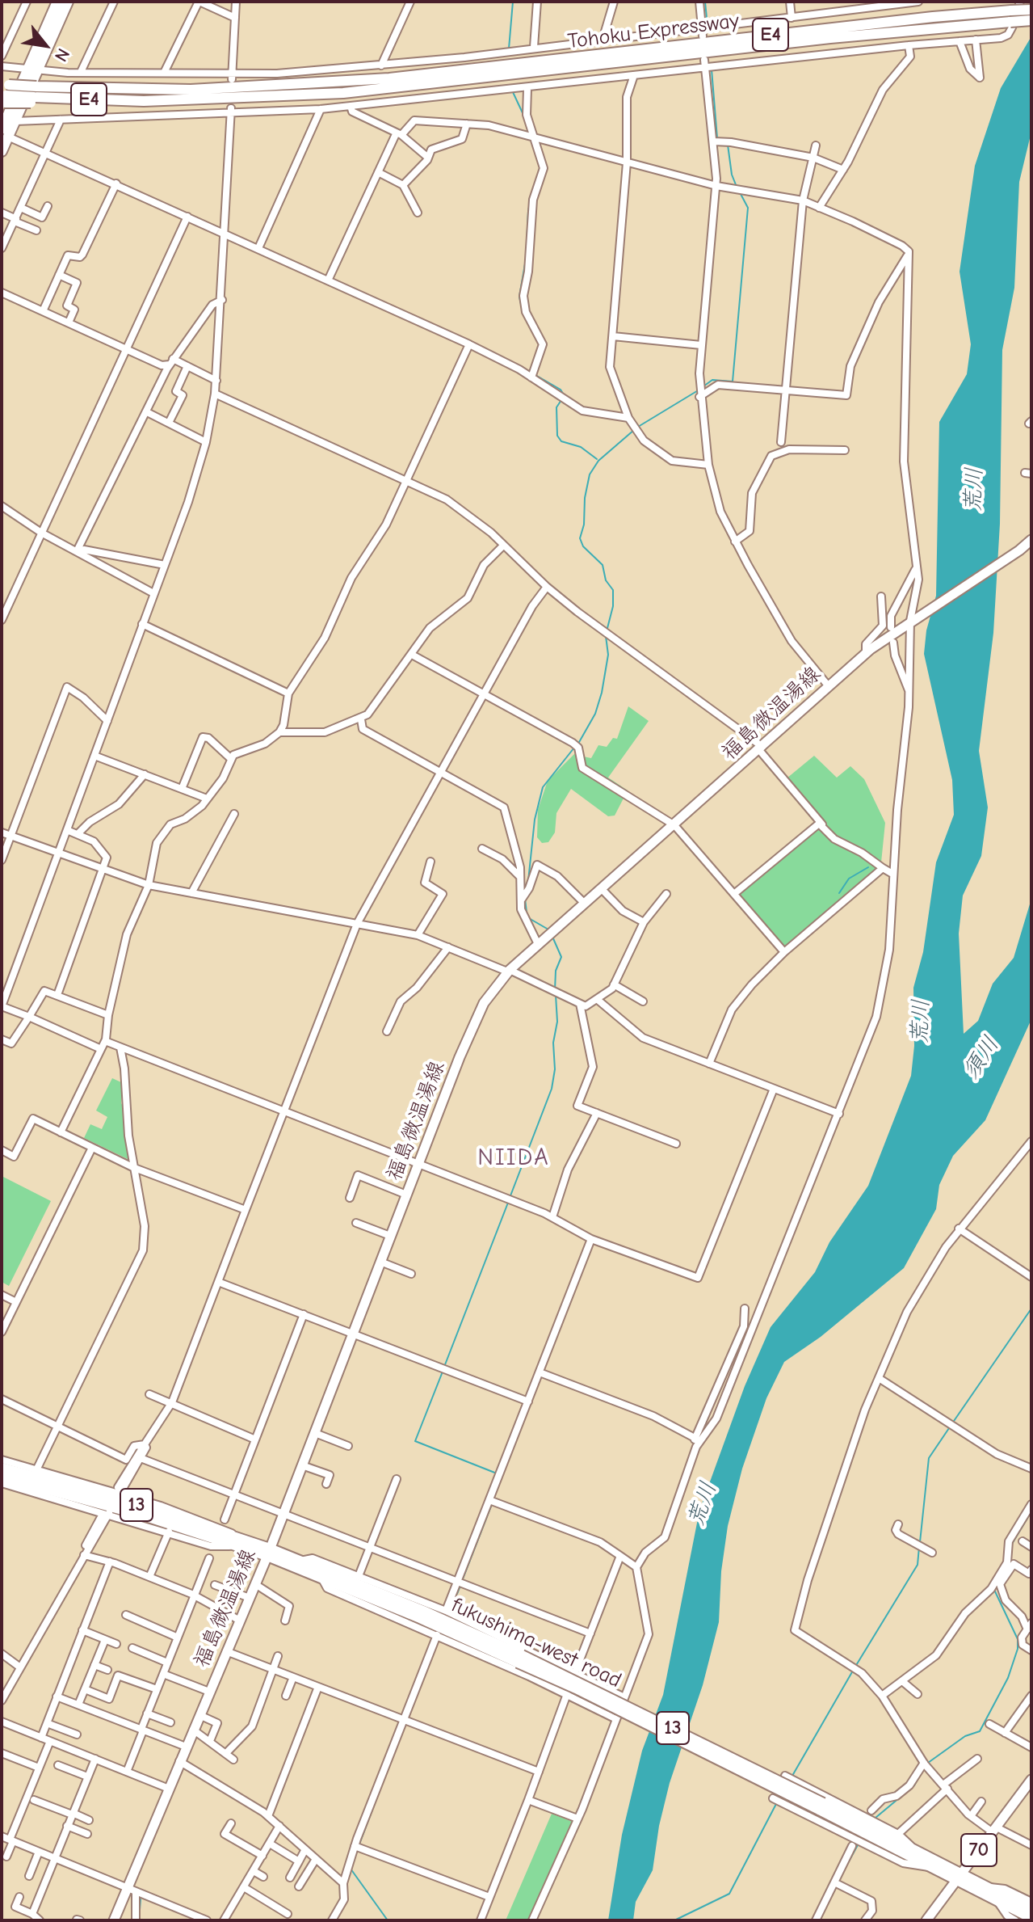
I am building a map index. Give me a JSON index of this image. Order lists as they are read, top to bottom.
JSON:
{
  "streets": {
    "highway": [
      "Tohoku Expressway",
      "E4",
      "13",
      "fukushima-west road"
    ],
    "main road": ["福島微温湯線", "70"]
  },
  "crossings": [
    ["Tohoku Expressway", "E4"],
    ["福島微温湯線", "fukushima-west road"],
    ["fukushima-west road", "70"]
  ],
  "districts": ["NIIDA"],
  "water": ["荒川", "須川"],
  "north": "bottom right"
}
